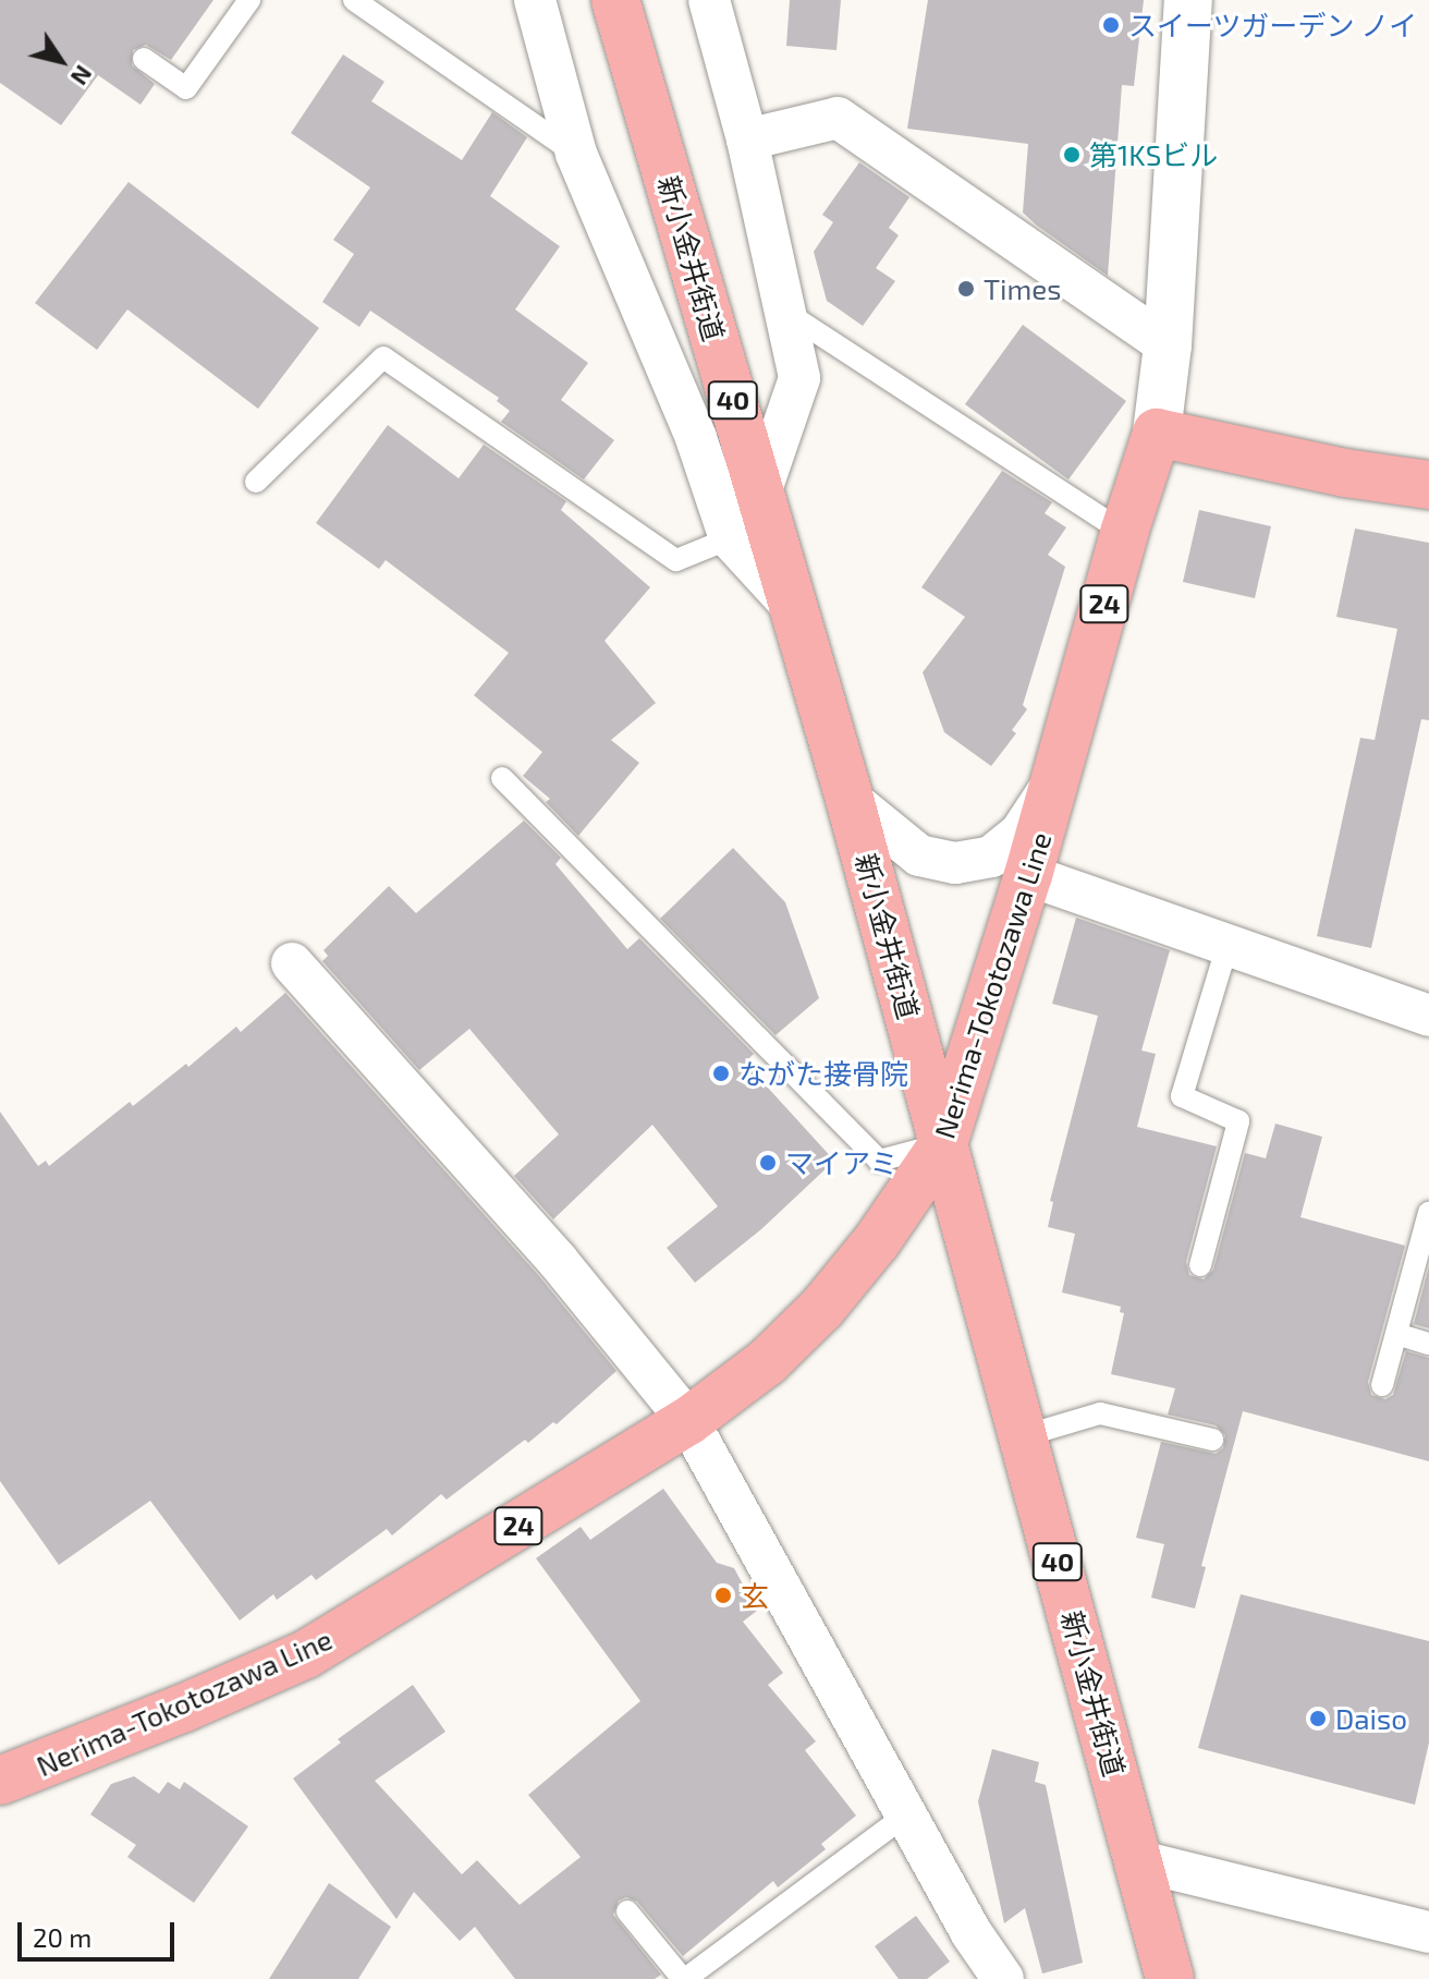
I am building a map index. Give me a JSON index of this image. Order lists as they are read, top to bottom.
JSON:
{
  "streets": {
    "main road": [
      "新小金井街道",
      "40",
      "24",
      "Nerima-Tokotozawa Line"
    ]
  },
  "crossings": [
    ["新小金井街道", "Nerima-Tokotozawa Line"]
  ],
  "places": [
    "スイーツガーデン ノイ",
    "第1KSビル",
    "Times",
    "ながた接骨院",
    "マイアミ",
    "玄",
    "Daiso"
  ],
  "scale_bar": "20 m",
  "north": "bottom right"
}
